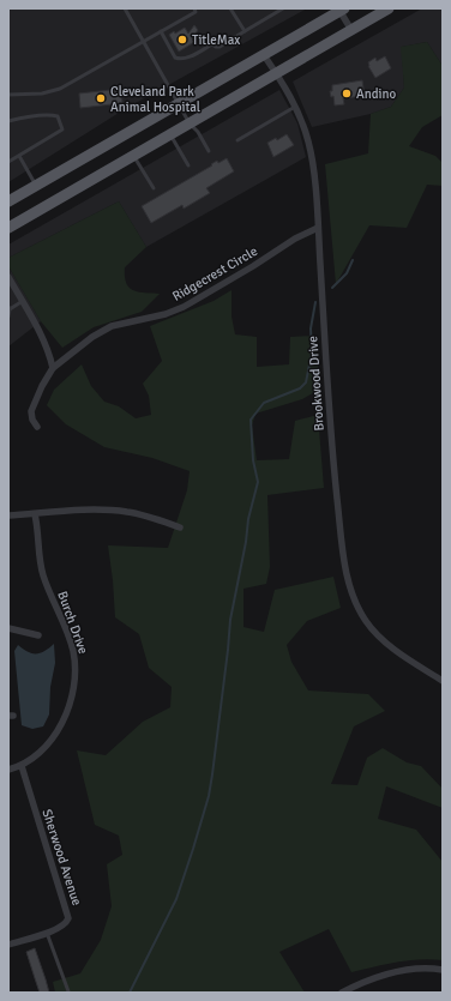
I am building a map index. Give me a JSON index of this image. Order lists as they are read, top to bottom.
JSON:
{
  "streets": {
    "street": [
      "Ridgecrest Circle",
      "Brookwood Drive",
      "Burch Drive",
      "Sherwood Avenue"
    ]
  },
  "crossings": [
    ["Ridgecrest Circle", "Brookwood Drive"],
    ["Burch Drive", "Sherwood Avenue"]
  ],
  "places": ["TitleMax", "Andino", "Cleveland Park Animal Hospital"]
}
